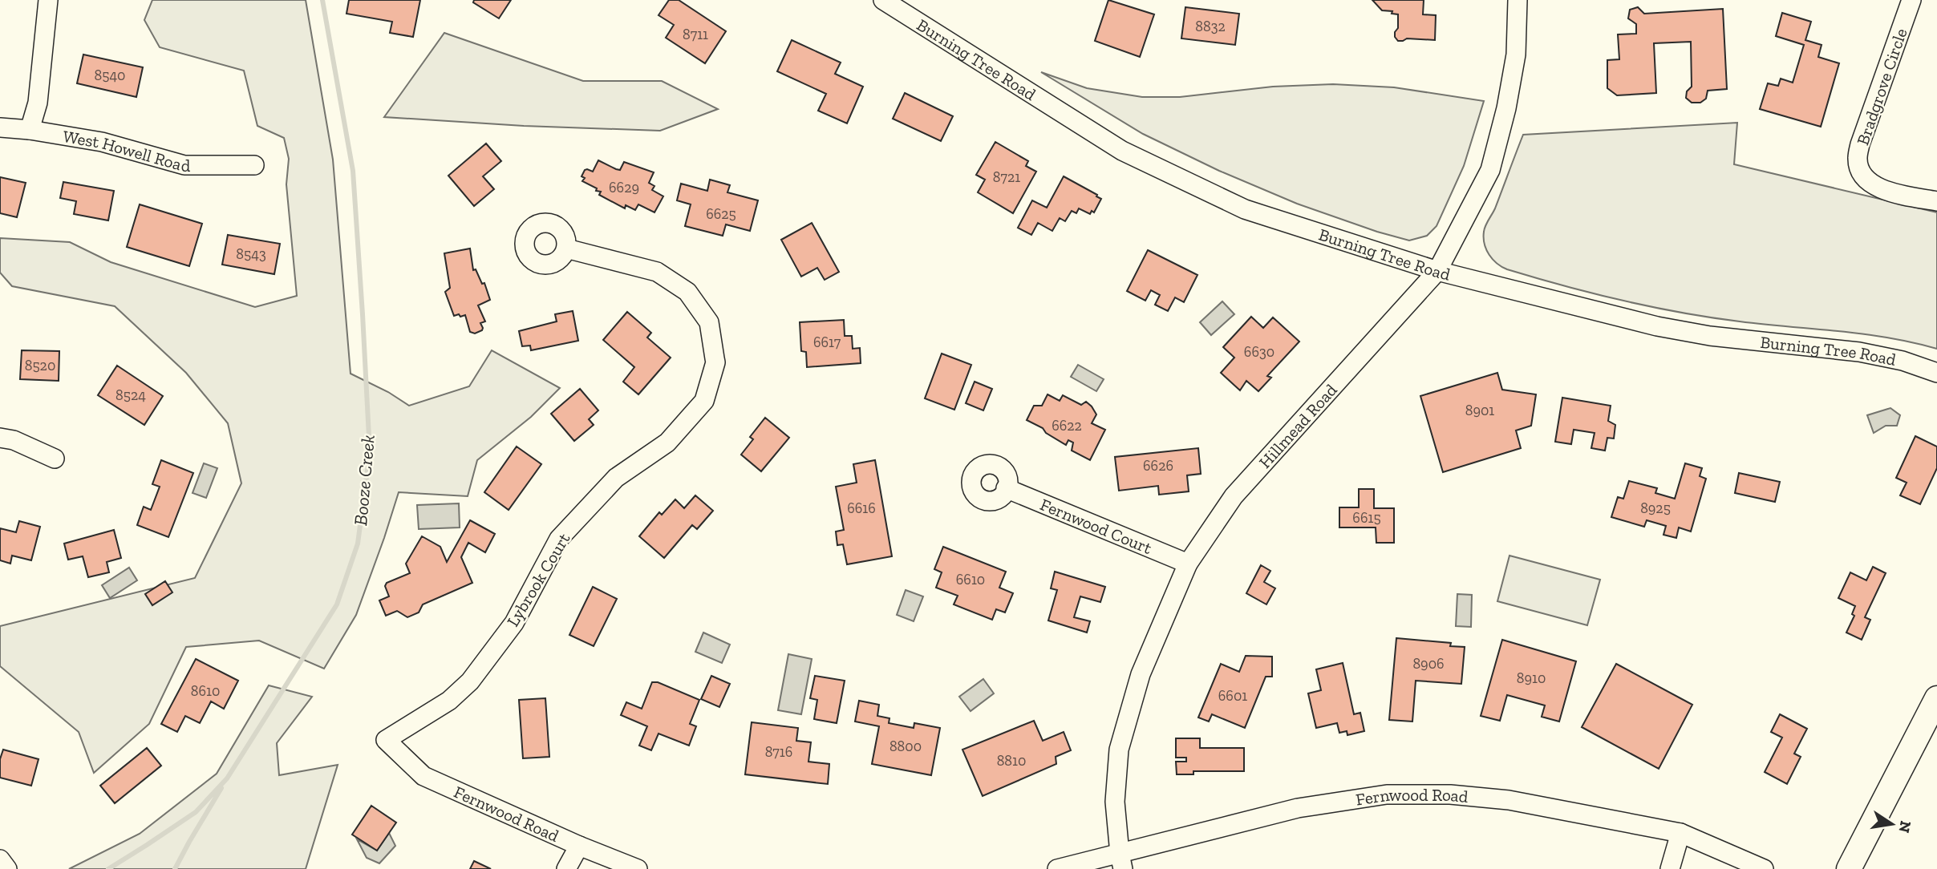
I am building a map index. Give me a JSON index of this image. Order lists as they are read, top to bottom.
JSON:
{
  "streets": {
    "street": [
      "Burning Tree Road",
      "Bradgrove Circle",
      "West Howell Road",
      "Hillmead Road",
      "Fernwood Court",
      "Lybrook Court",
      "Fernwood Road"
    ]
  },
  "crossings": [
    ["Burning Tree Road", "Hillmead Road"],
    ["Hillmead Road", "Fernwood Court"],
    ["Hillmead Road", "Fernwood Road"],
    ["Lybrook Court", "Fernwood Road"]
  ],
  "water": ["Booze Creek"],
  "house_numbers": [
    "8832",
    "8711",
    "8540",
    "8721",
    "6629",
    "6625",
    "8543",
    "6617",
    "6630",
    "8520",
    "8524",
    "8901",
    "6622",
    "6626",
    "6616",
    "8925",
    "6615",
    "6610",
    "8906",
    "8910",
    "8610",
    "6601",
    "8800",
    "8716",
    "8810"
  ],
  "north": "right"
}
